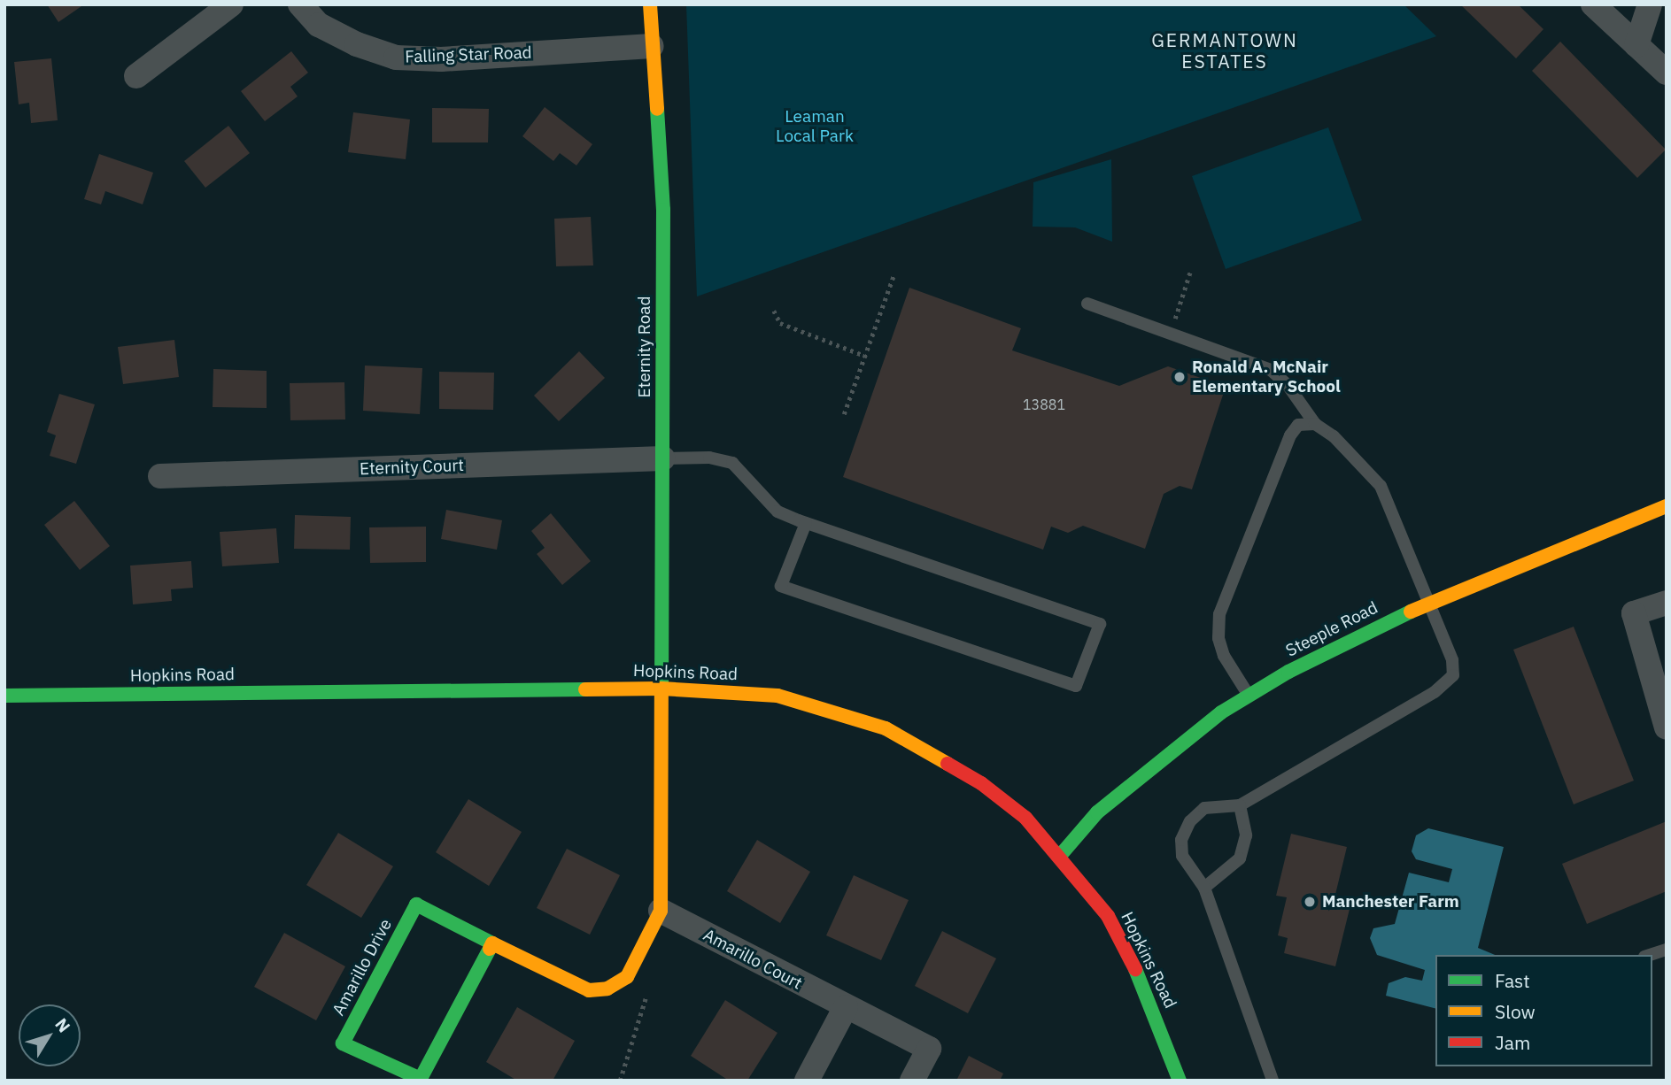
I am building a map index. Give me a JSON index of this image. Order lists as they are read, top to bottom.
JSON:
{
  "streets": {
    "street": [
      "Falling Star Road",
      "Eternity Road",
      "Eternity Court",
      "Steeple Road",
      "Hopkins Road",
      "Amarillo Court",
      "Amarillo Drive"
    ]
  },
  "crossings": [
    ["Falling Star Road", "Eternity Road"],
    ["Eternity Road", "Eternity Court"],
    ["Eternity Road", "Hopkins Road"],
    ["Eternity Road", "Amarillo Drive"],
    ["Steeple Road", "Hopkins Road"],
    ["Hopkins Road", "Amarillo Drive"],
    ["Amarillo Court", "Amarillo Drive"]
  ],
  "districts": ["GERMANTOWN ESTATES"],
  "parks": ["Leaman Local Park"],
  "places": ["Ronald A. McNair Elementary School", "Manchester Farm"],
  "house_numbers": ["13881"],
  "legend": ["Fast", "Slow", "Jam"],
  "north": "top right"
}
